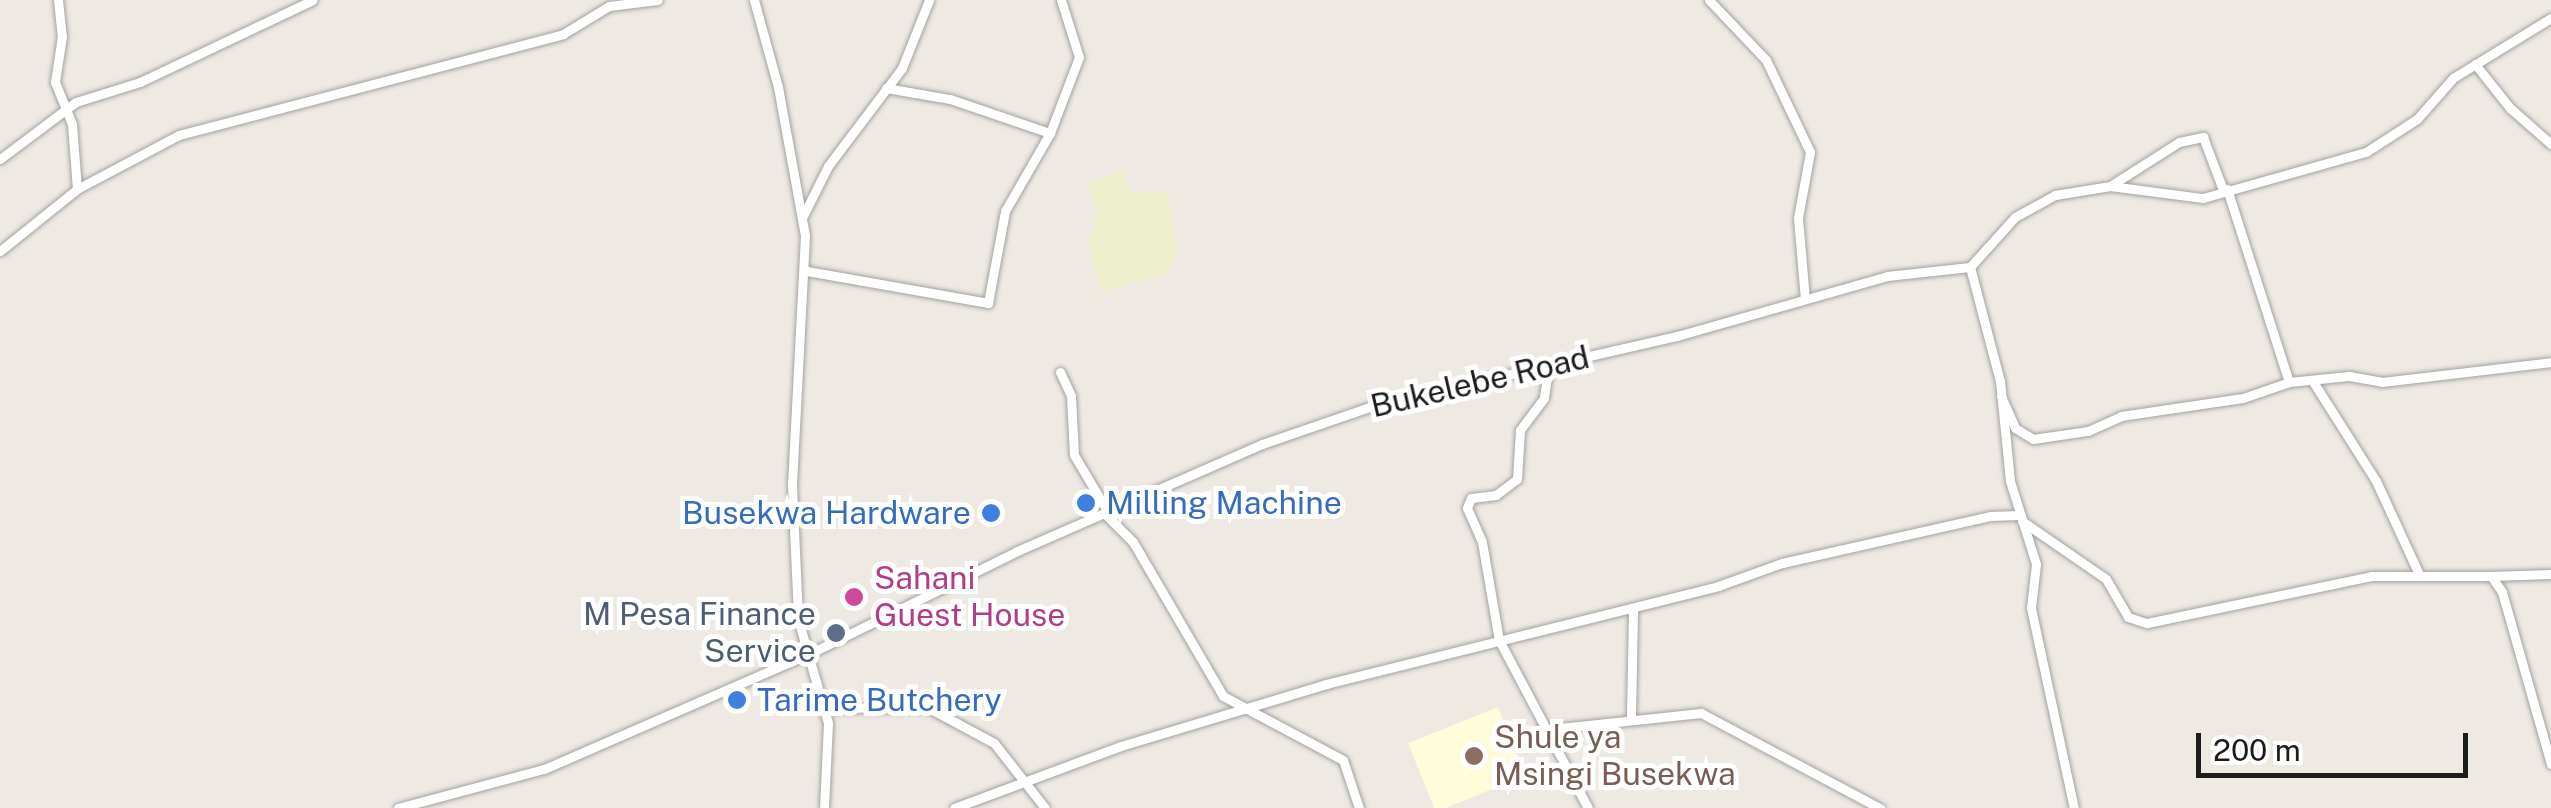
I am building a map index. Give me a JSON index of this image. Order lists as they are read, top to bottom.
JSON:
{
  "streets": {
    "street": ["Bukelebe Road"]
  },
  "places": [
    "Milling Machine",
    "Busekwa Hardware",
    "Sahani Guest House",
    "M Pesa Finance Service",
    "Tarime Butchery",
    "Shule ya Msingi Busekwa"
  ],
  "scale_bar": "200 m"
}
